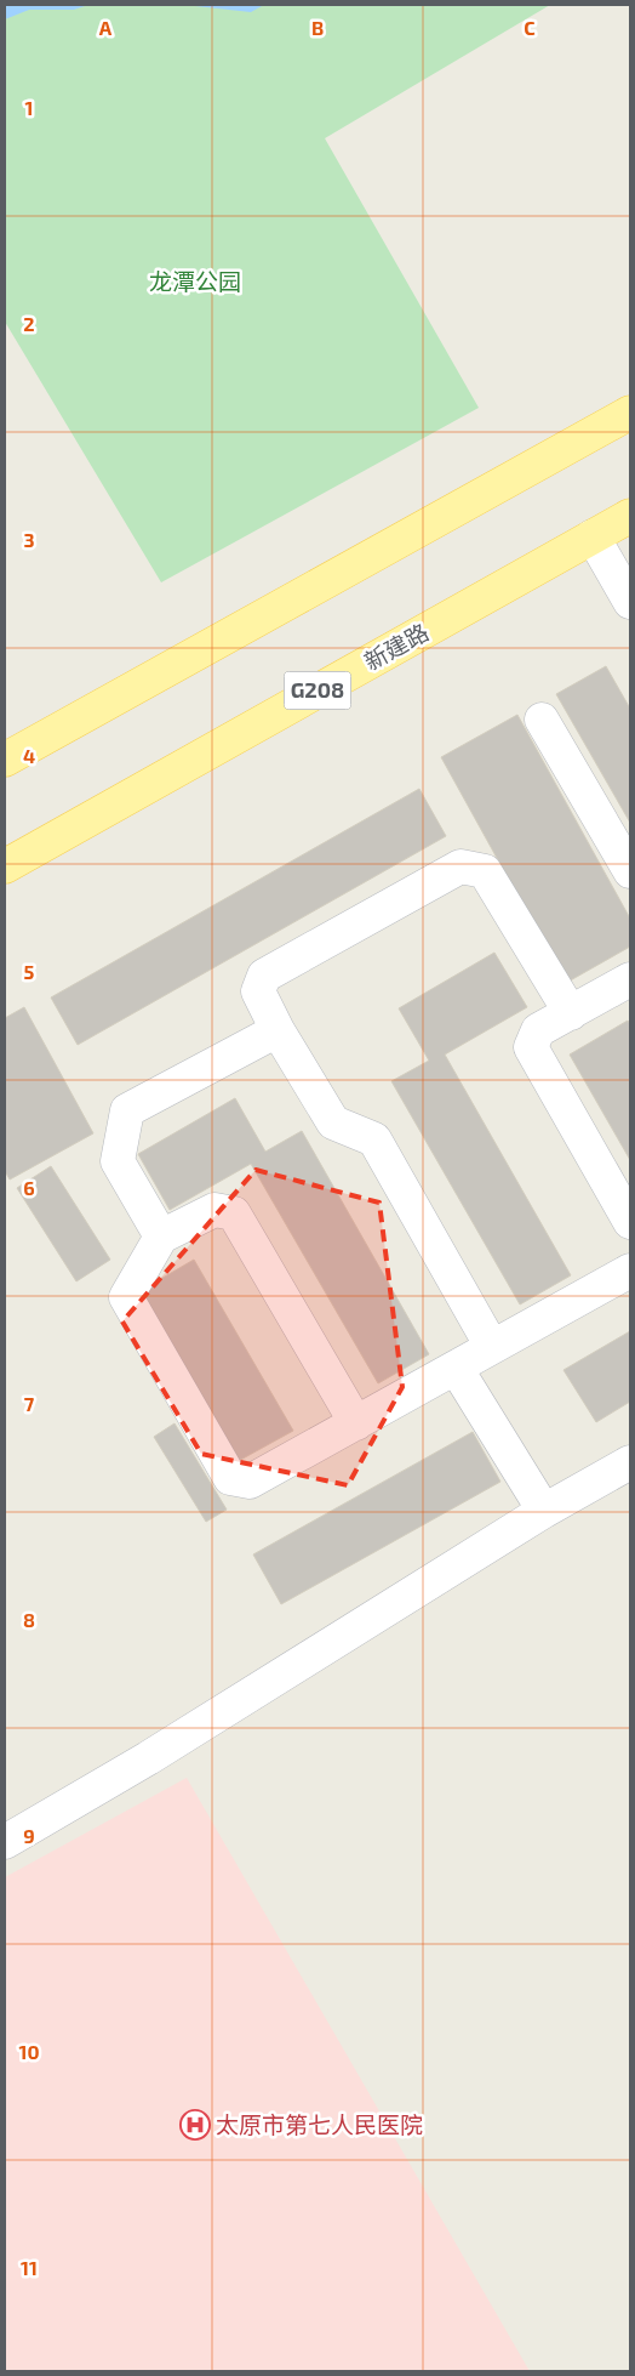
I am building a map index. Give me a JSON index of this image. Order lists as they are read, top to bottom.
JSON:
{
  "streets": {
    "main road": ["新建路", "G208"]
  },
  "parks": ["龙潭公园"],
  "places": {
    "hospital": ["太原市第七人民医院"]
  },
  "grid": {
    "columns": ["A", "B", "C"],
    "rows": [
      "1",
      "2",
      "3",
      "4",
      "5",
      "6",
      "7",
      "8",
      "9",
      "10",
      "11"
    ]
  }
}
